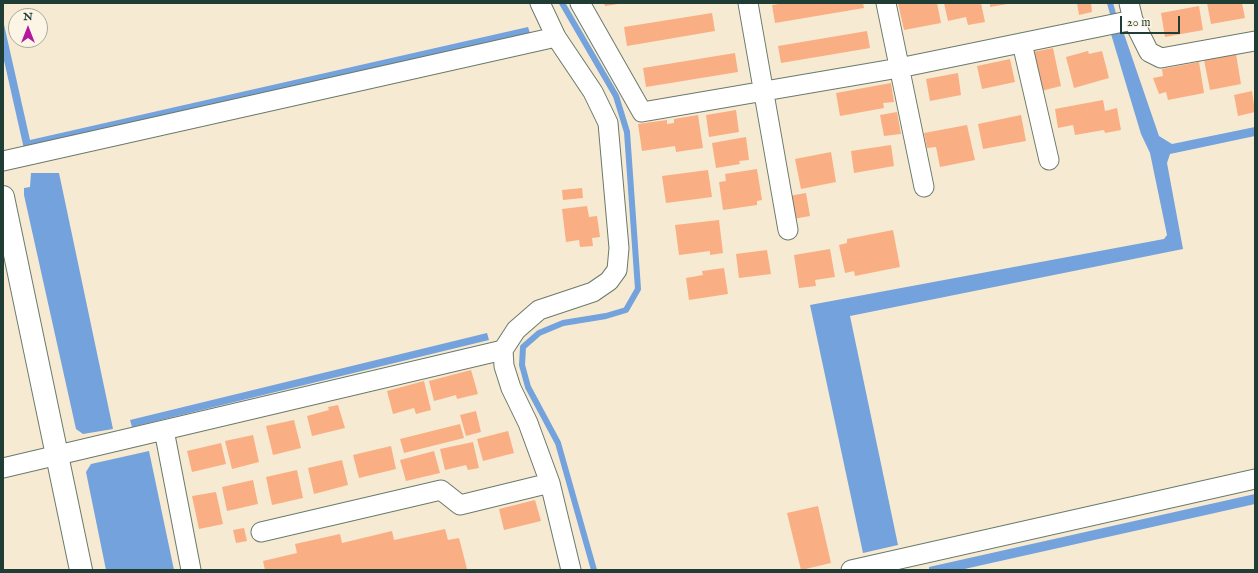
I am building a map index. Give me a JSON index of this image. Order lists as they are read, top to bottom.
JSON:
{
  "scale_bar": "20 m",
  "north": "top"
}
